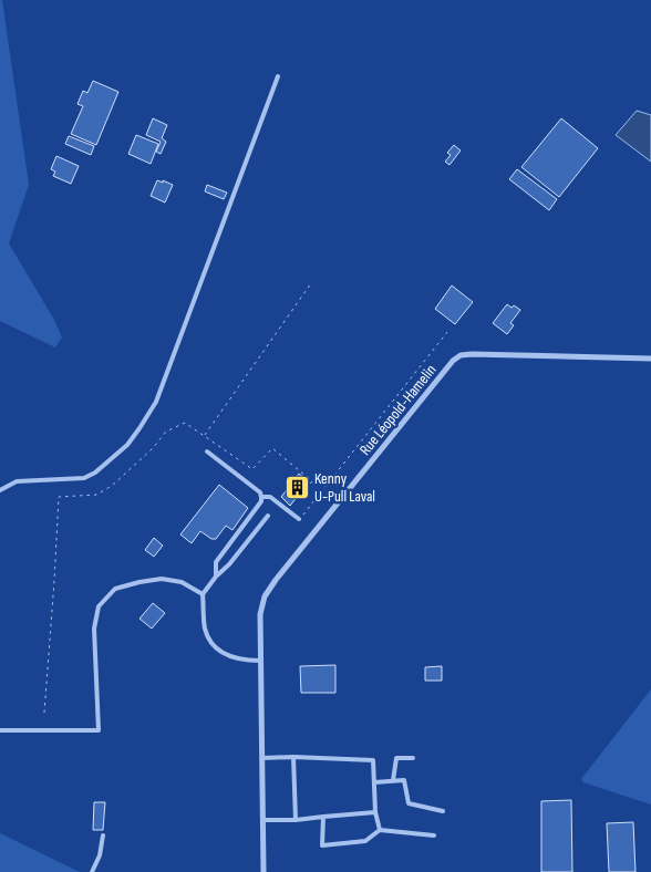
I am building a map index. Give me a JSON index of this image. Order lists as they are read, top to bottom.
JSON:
{
  "streets": {
    "street": ["Rue Léopold-Hamelin"]
  },
  "places": {
    "building": ["Kenny U-Pull Laval"]
  }
}
